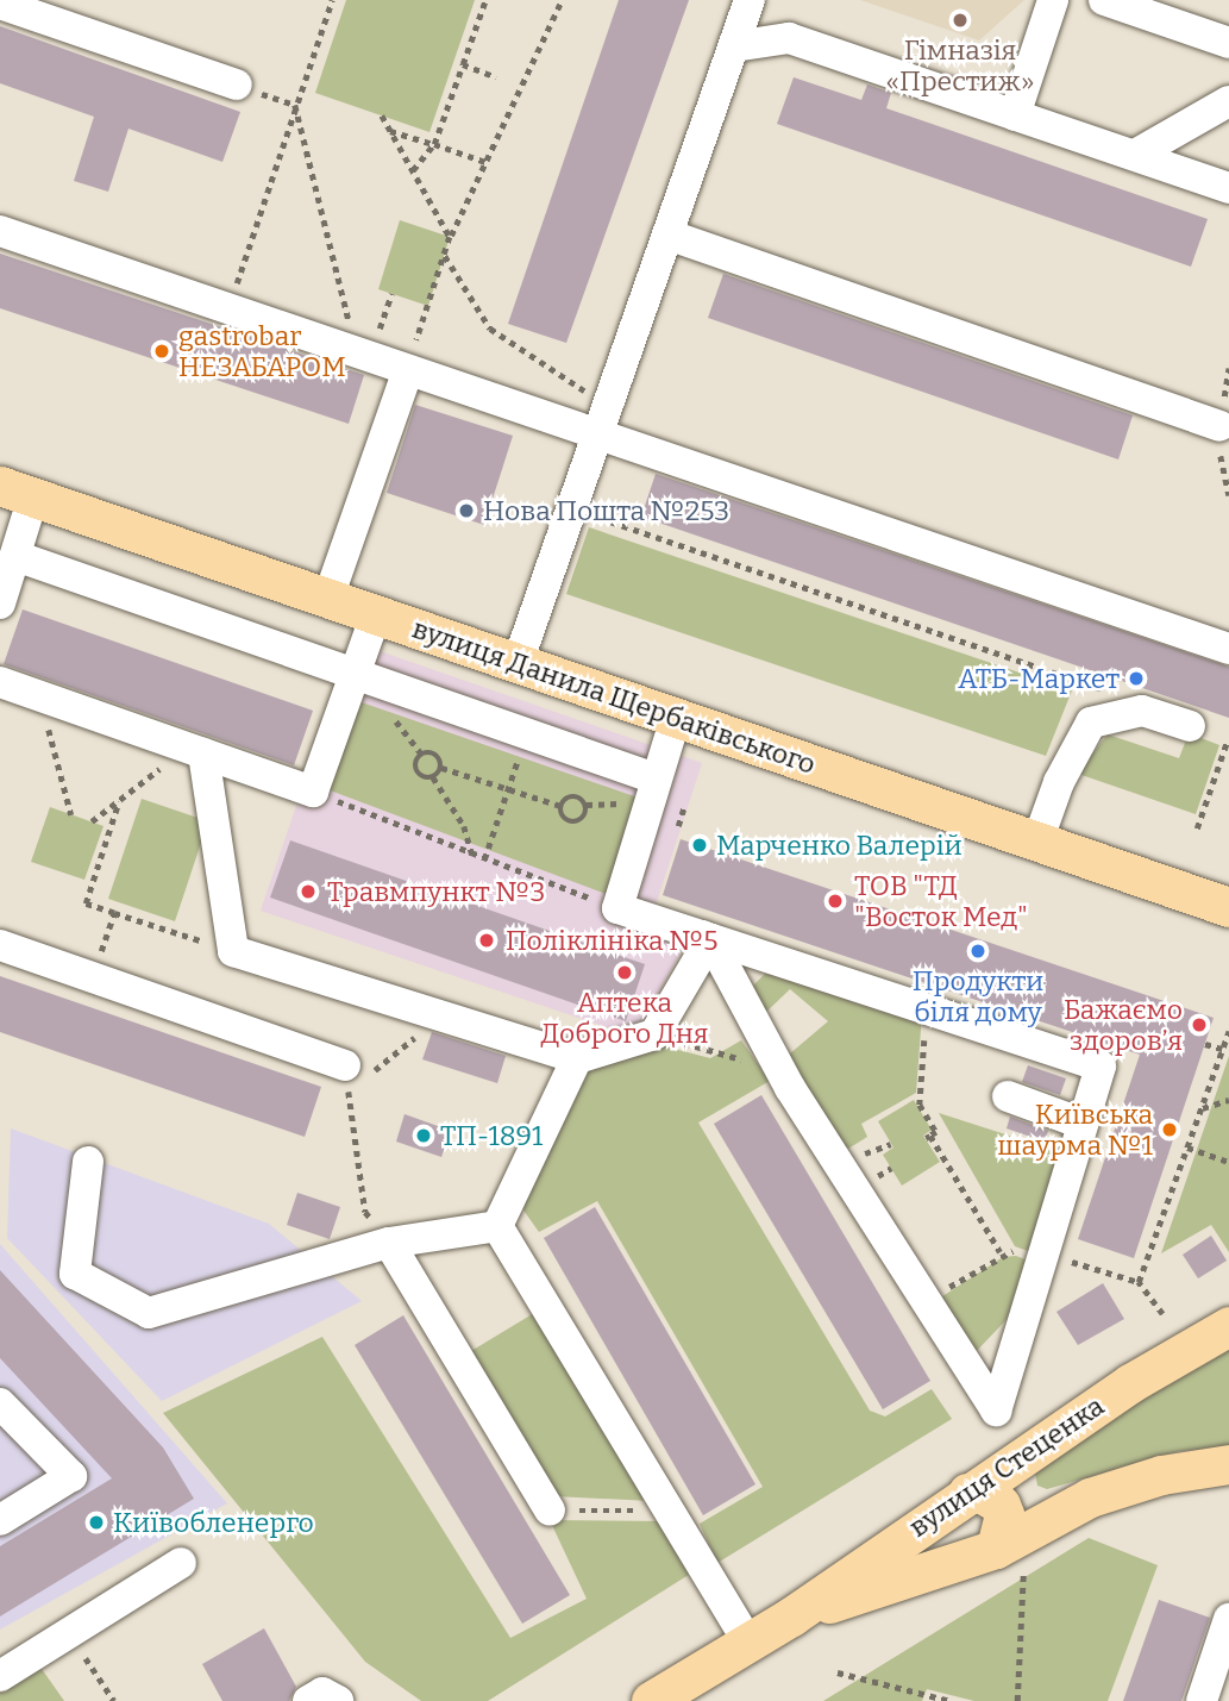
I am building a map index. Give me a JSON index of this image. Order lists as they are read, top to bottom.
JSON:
{
  "streets": {
    "main road": ["вулиця Данила Щербаківського", "вулиця Стеценка"]
  },
  "places": [
    "Гімназія «Престиж»",
    "gastrobar НЕЗАБАРОМ",
    "Нова Пошта №253",
    "АТБ-Маркет",
    "Марченко Валерій",
    "Травмпункт №3",
    "ТОВ \"ТД \"Восток Мед\"",
    "Поліклініка №5",
    "Продукти біля дому",
    "Аптека Доброго Дня",
    "Бажаємо здоровʼя",
    "Київська шаурма №1",
    "ТП-1891",
    "Київобленерго"
  ]
}
